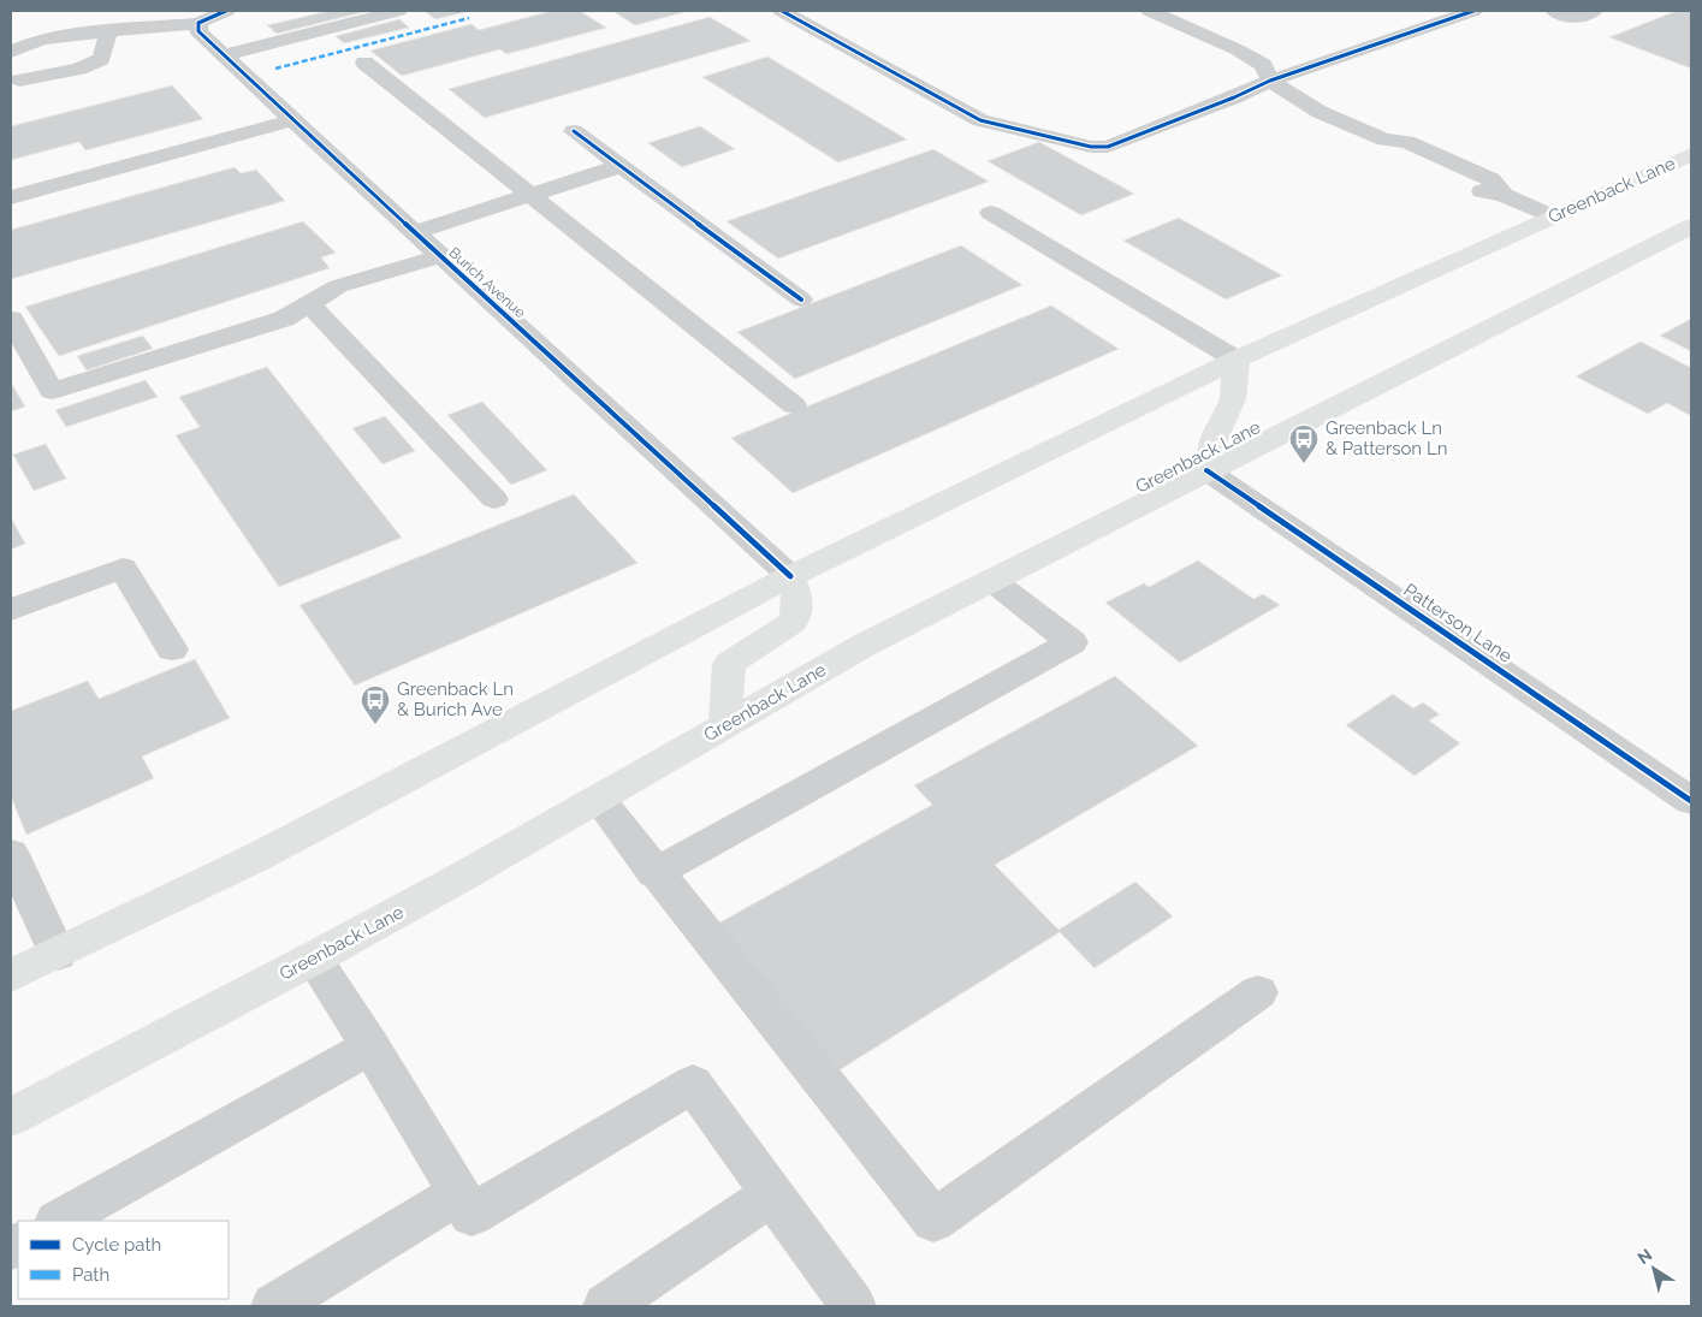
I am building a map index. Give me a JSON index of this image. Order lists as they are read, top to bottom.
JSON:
{
  "streets": {
    "main road": ["Greenback Lane"],
    "street": ["Burich Avenue", "Patterson Lane"]
  },
  "crossings": [
    ["Greenback Lane", "Burich Avenue"],
    ["Greenback Lane", "Patterson Lane"]
  ],
  "places": {
    "bus stop": ["Greenback Ln & Patterson Ln", "Greenback Ln & Burich Ave"]
  },
  "legend": ["Cycle path", "Path"],
  "north": "top left"
}
